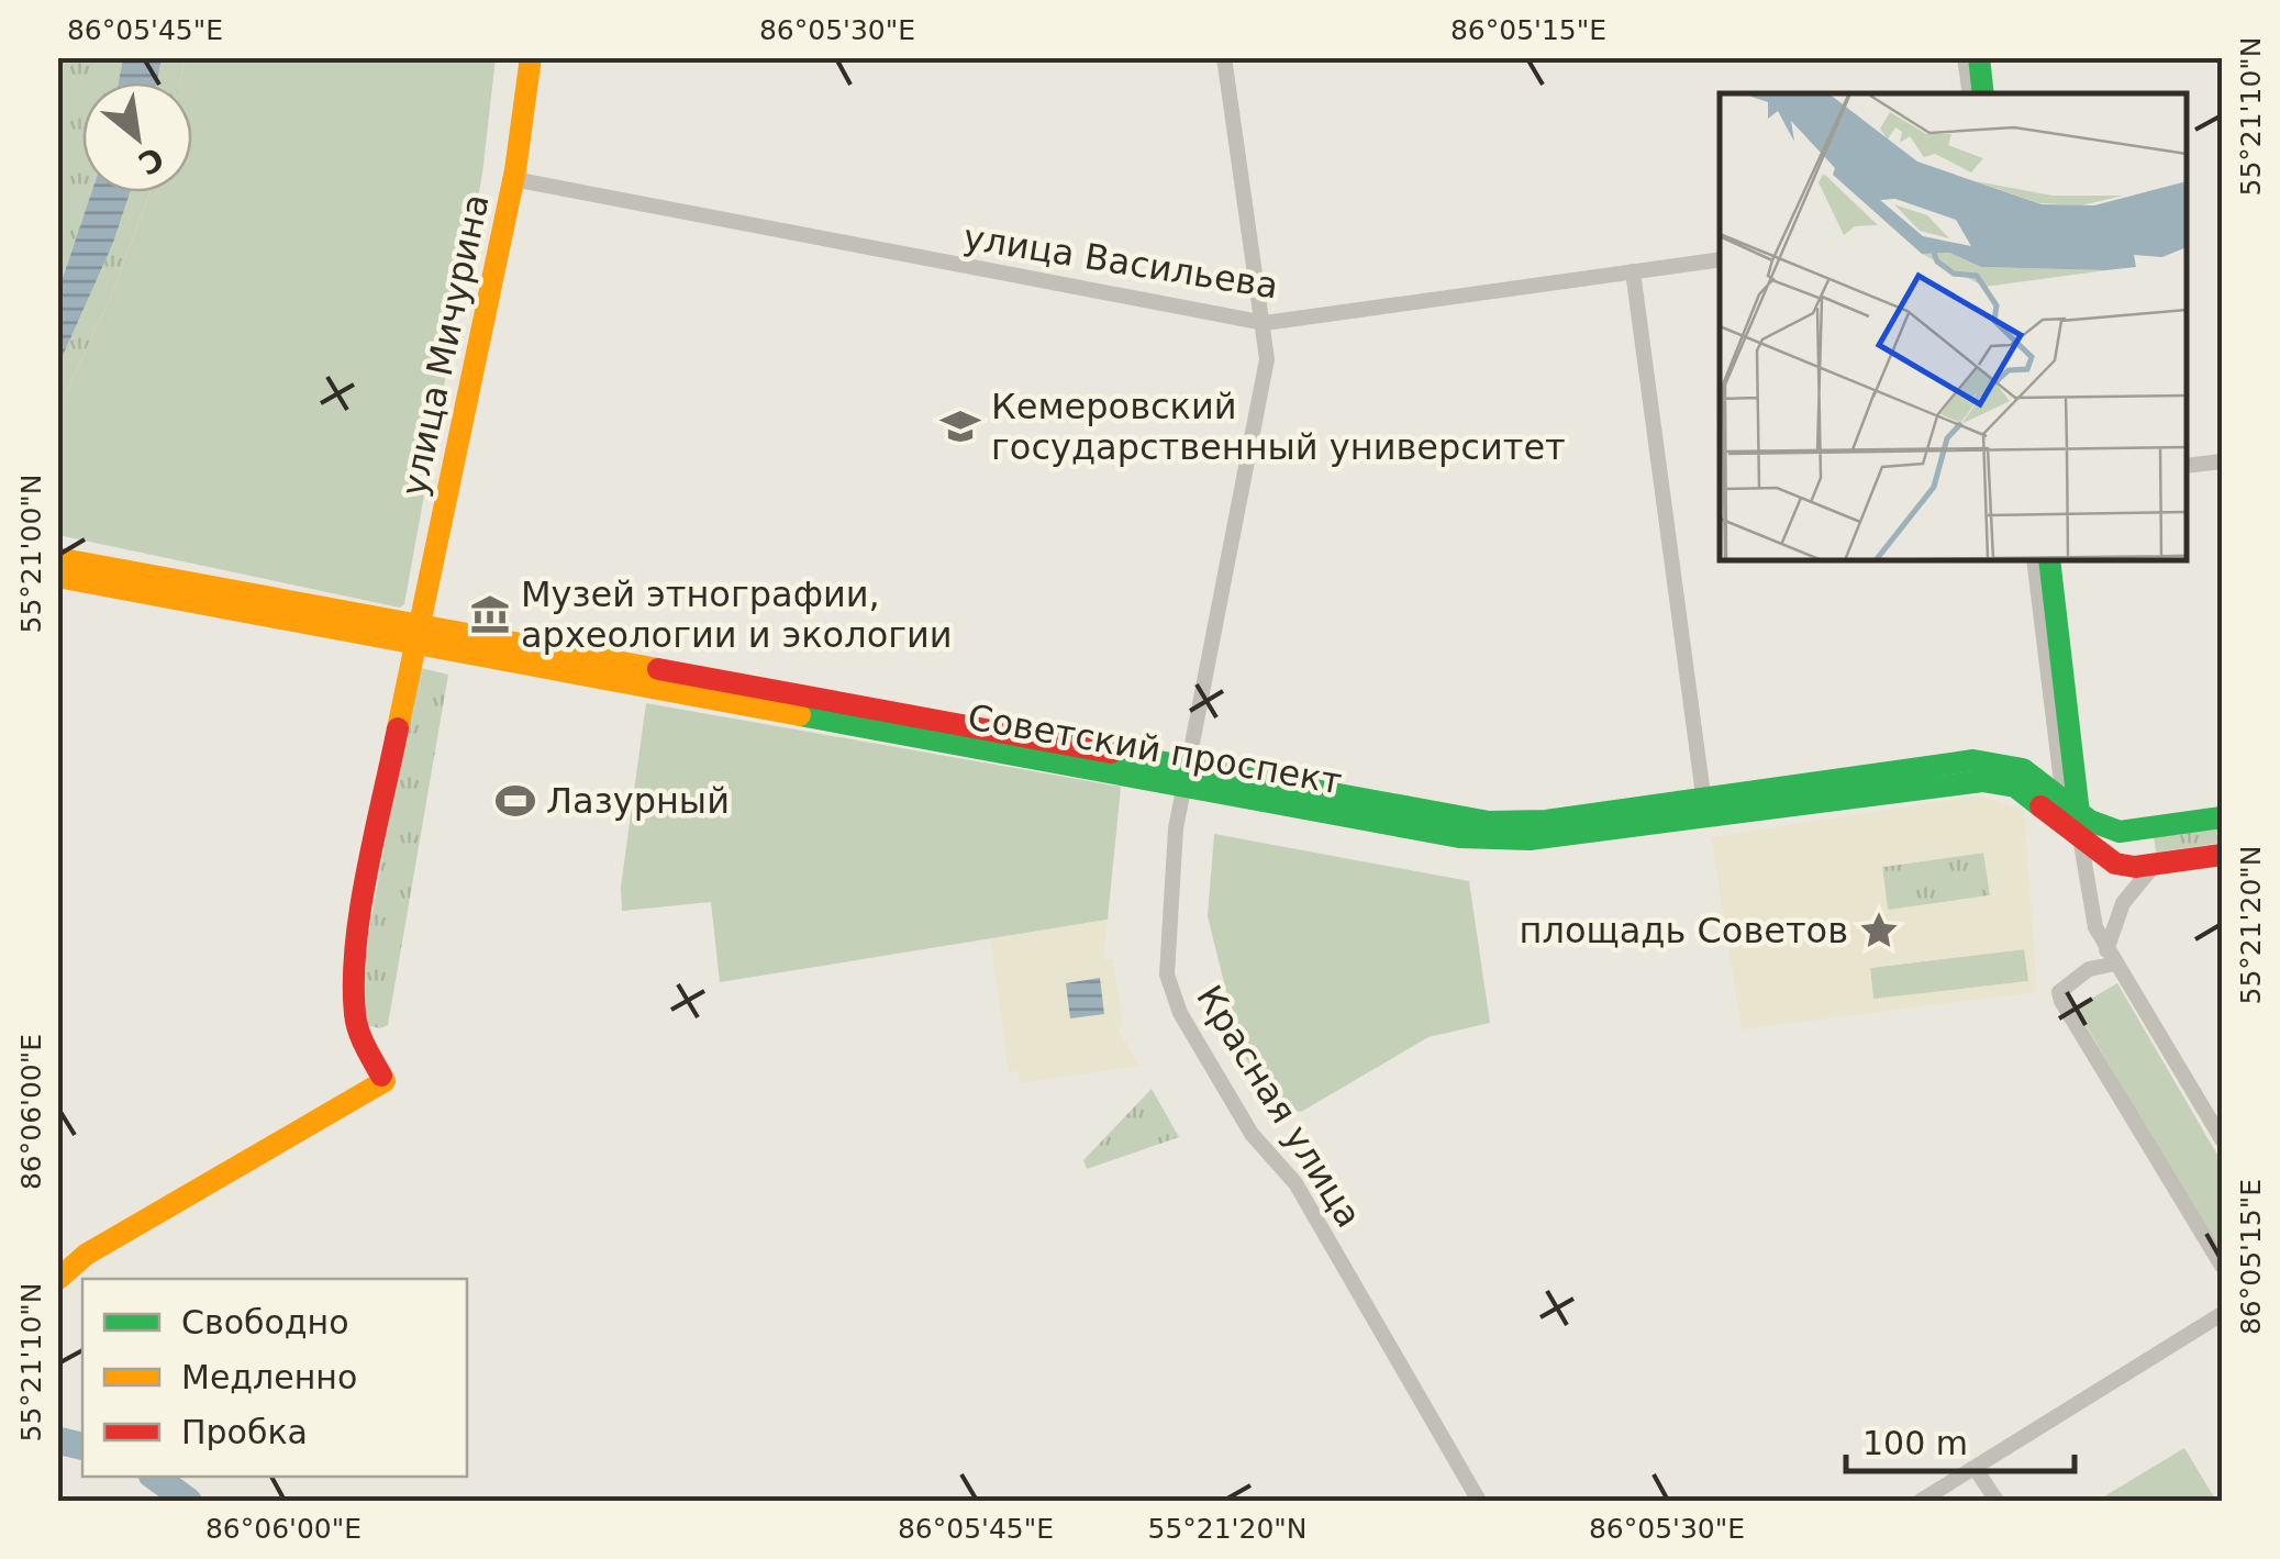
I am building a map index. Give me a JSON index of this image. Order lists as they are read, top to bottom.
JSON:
{
  "streets": {
    "main road": ["улица Мичурина", "Советский проспект"],
    "street": ["улица Васильева", "Красная улица"]
  },
  "crossings": [
    ["улица Васильева", "улица Мичурина"],
    ["улица Васильева", "Красная улица"],
    ["улица Мичурина", "Советский проспект"],
    ["Советский проспект", "Красная улица"]
  ],
  "places": {
    "school or university": ["Кемеровский государственный университет"],
    "museum": ["Музей этнографии, археологии и экологии"],
    "sports": ["Лазурный"],
    "place": ["площадь Советов"]
  },
  "legend": ["Свободно", "Медленно", "Пробка"],
  "scale_bar": "100 m",
  "north": "bottom right",
  "coordinates": [
    "86°05'45\"E",
    "86°05'30\"E",
    "86°05'15\"E",
    "55°21'10\"N",
    "55°21'00\"N",
    "55°21'20\"N",
    "86°06'00\"E"
  ]
}
